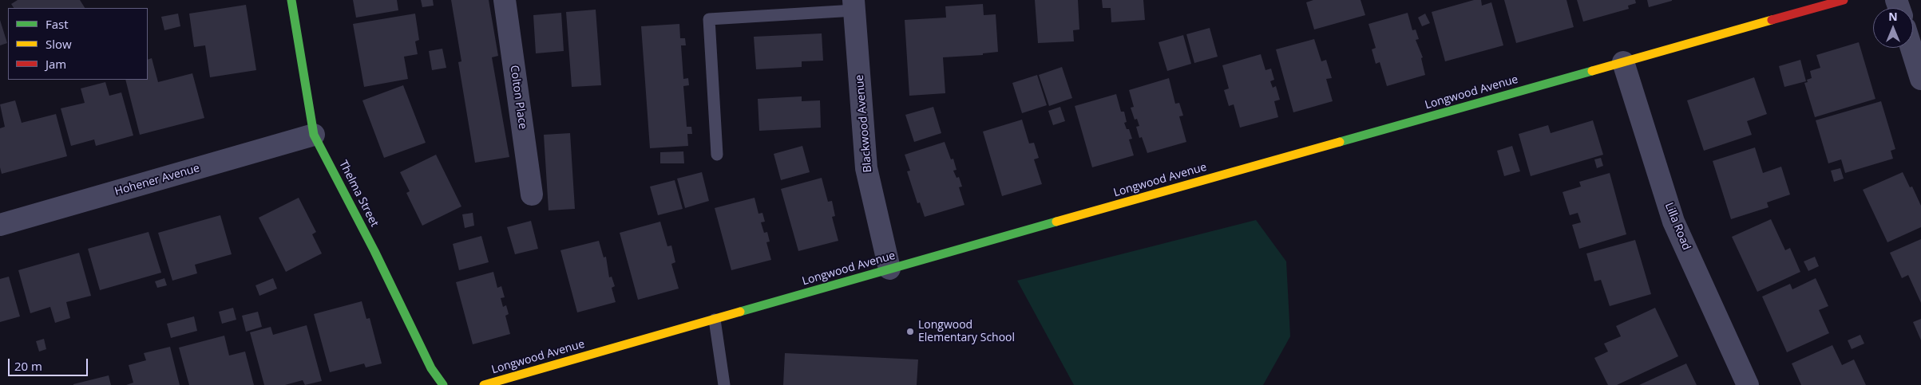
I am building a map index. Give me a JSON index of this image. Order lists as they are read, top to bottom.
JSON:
{
  "streets": {
    "street": [
      "Longwood Avenue",
      "Colton Place",
      "Blackwood Avenue",
      "Hohener Avenue",
      "Thelma Street",
      "Lilla Road"
    ]
  },
  "crossings": [
    ["Longwood Avenue", "Blackwood Avenue"],
    ["Longwood Avenue", "Lilla Road"],
    ["Hohener Avenue", "Thelma Street"]
  ],
  "places": ["Longwood Elementary School"],
  "legend": ["Fast", "Slow", "Jam"],
  "scale_bar": "20 m",
  "north": "top"
}
